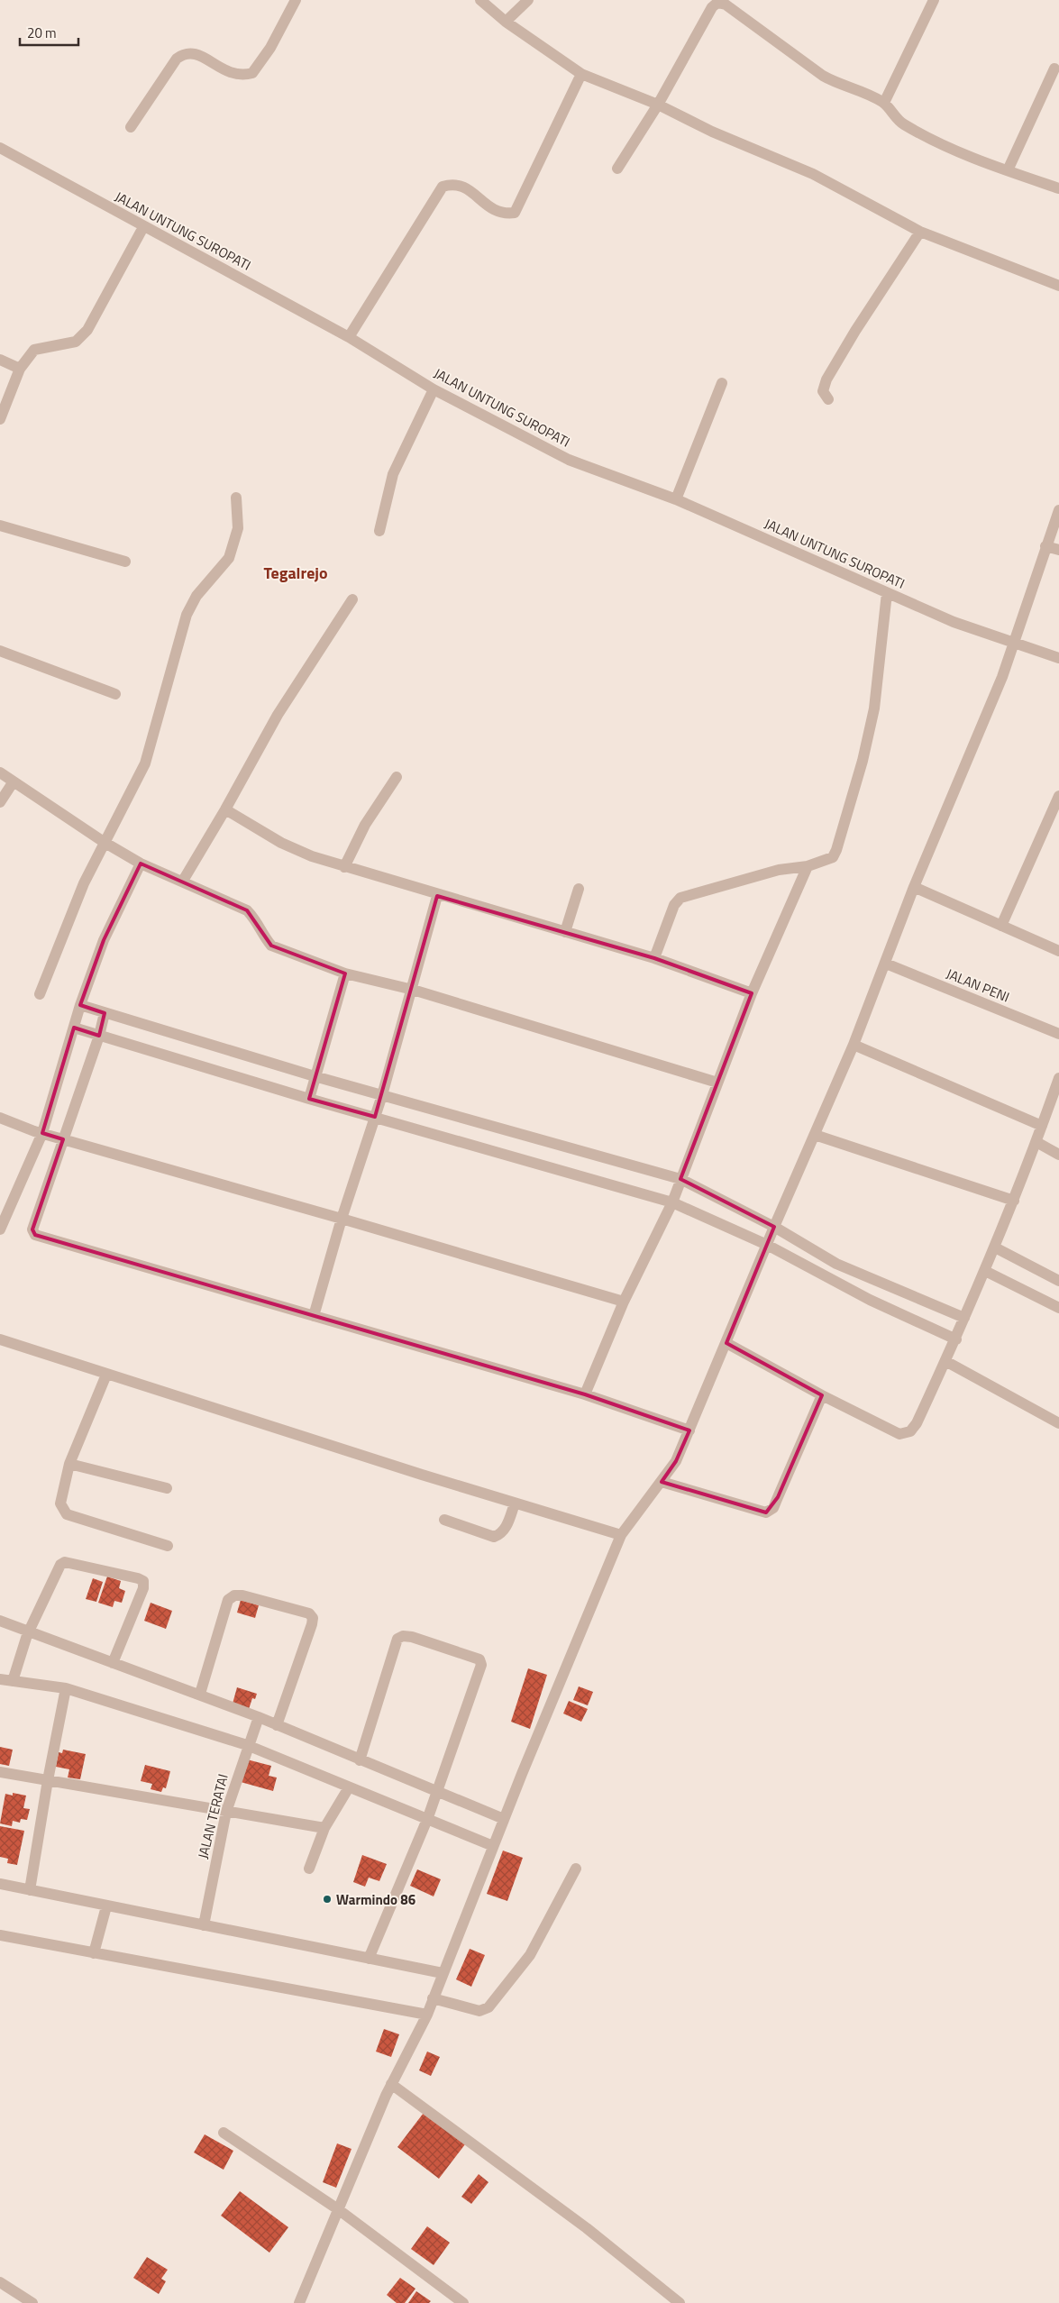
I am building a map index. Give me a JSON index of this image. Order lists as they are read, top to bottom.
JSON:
{
  "streets": {
    "street": ["JALAN UNTUNG SUROPATI", "JALAN PENI", "JALAN TERATAI"]
  },
  "districts": ["Tegalrejo"],
  "places": ["Warmindo 86"],
  "scale_bar": "20 m"
}
